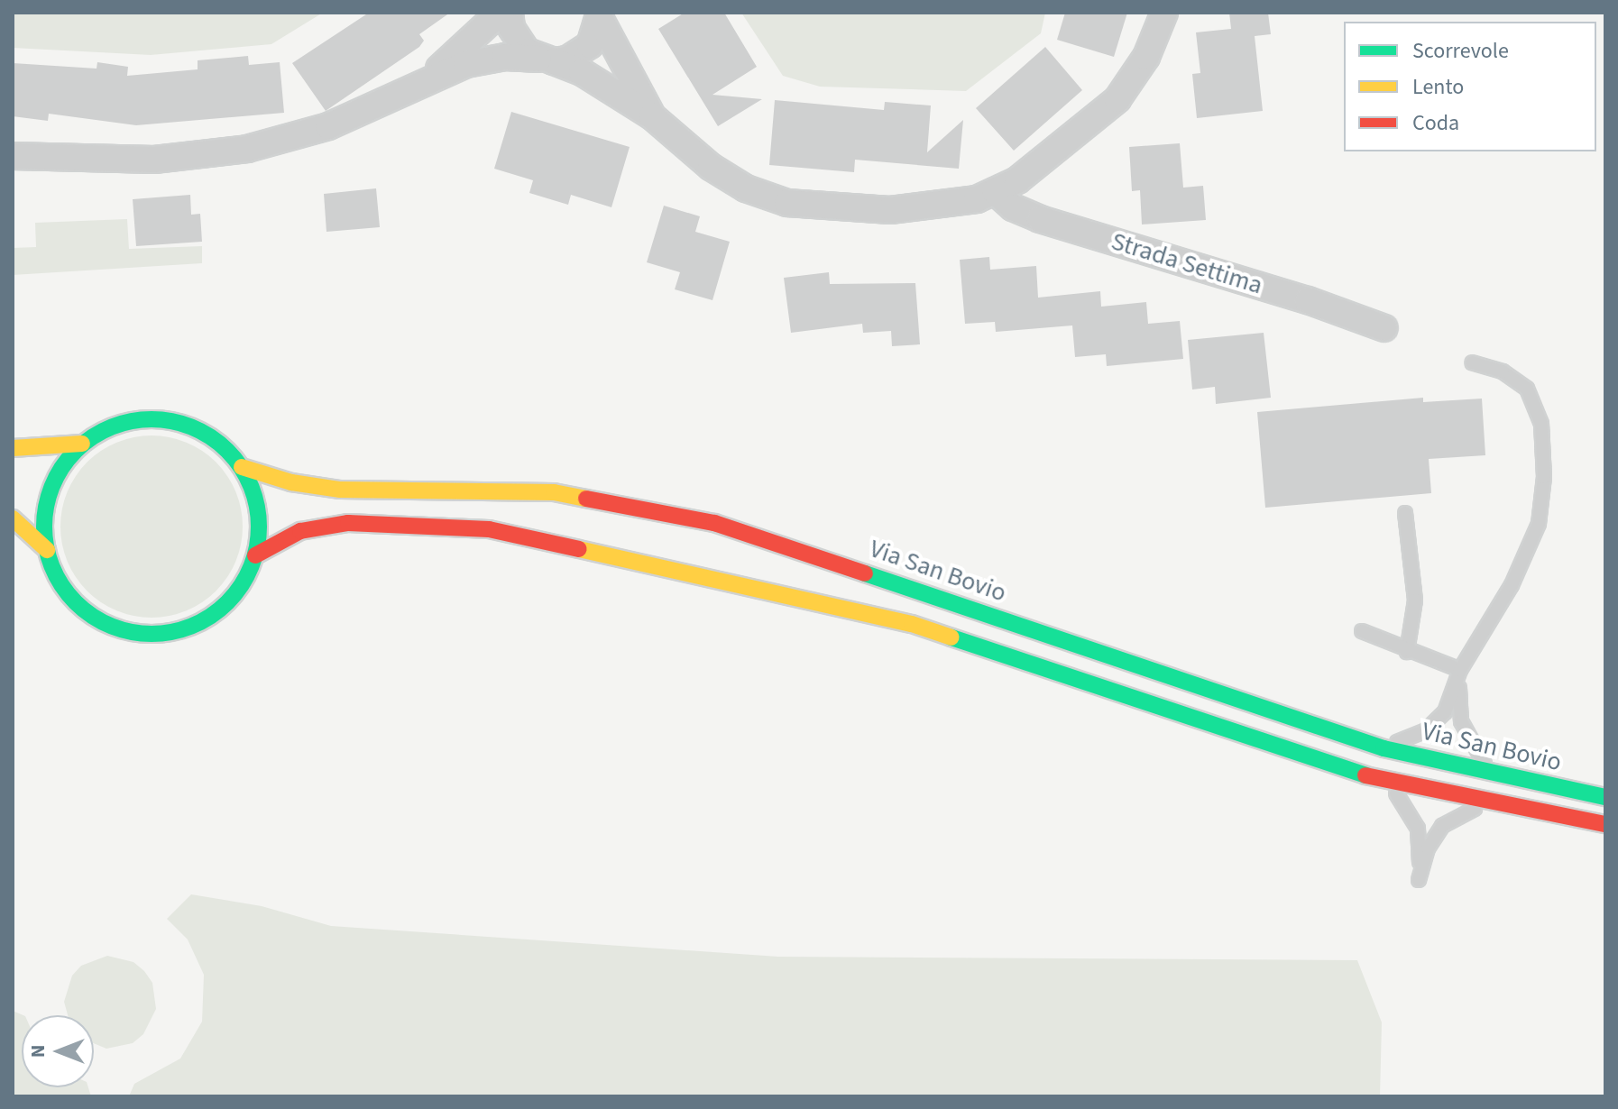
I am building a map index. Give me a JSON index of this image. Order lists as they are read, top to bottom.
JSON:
{
  "streets": {
    "main road": ["Via San Bovio"],
    "street": ["Strada Settima"]
  },
  "legend": ["Scorrevole", "Lento", "Coda"],
  "north": "left"
}
